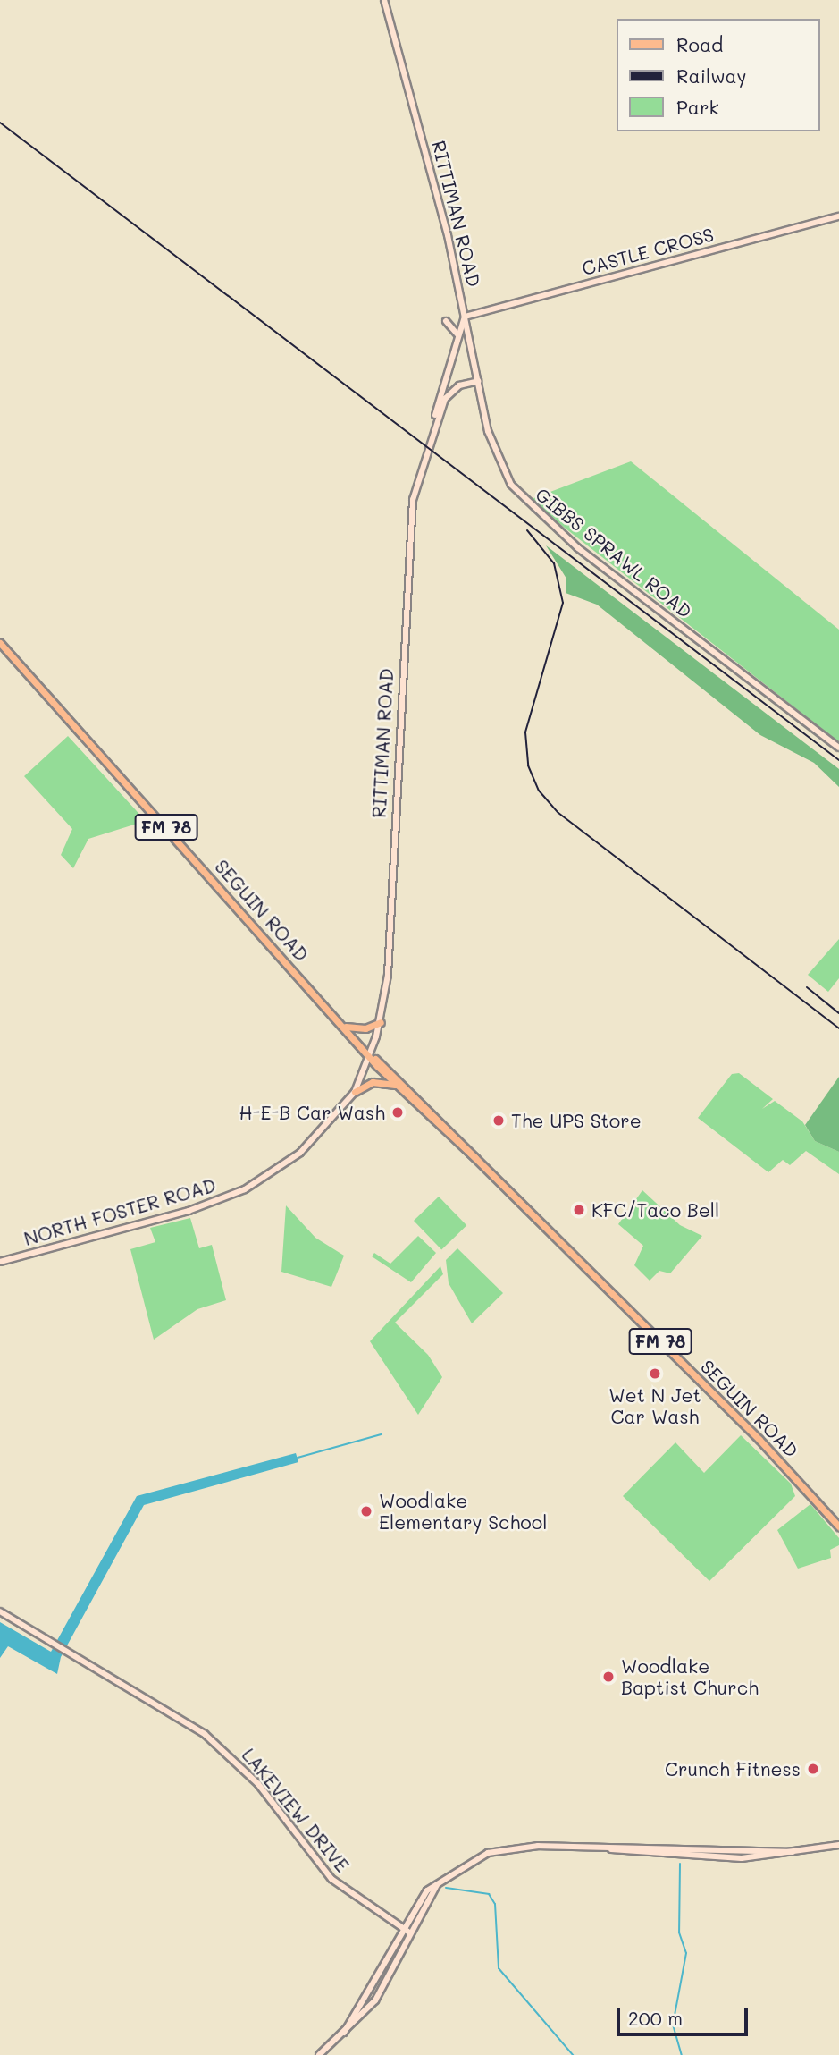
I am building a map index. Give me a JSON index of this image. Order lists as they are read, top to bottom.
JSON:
{
  "streets": {
    "main road": [
      "RITTIMAN ROAD",
      "CASTLE CROSS",
      "GIBBS SPRAWL ROAD",
      "FM 78",
      "SEGUIN ROAD",
      "NORTH FOSTER ROAD",
      "LAKEVIEW DRIVE"
    ]
  },
  "crossings": [
    ["RITTIMAN ROAD", "CASTLE CROSS"],
    ["RITTIMAN ROAD", "GIBBS SPRAWL ROAD"],
    ["RITTIMAN ROAD", "SEGUIN ROAD"],
    ["RITTIMAN ROAD", "NORTH FOSTER ROAD"],
    ["CASTLE CROSS", "GIBBS SPRAWL ROAD"],
    ["SEGUIN ROAD", "NORTH FOSTER ROAD"]
  ],
  "places": [
    "H-E-B Car Wash",
    "The UPS Store",
    "KFC/Taco Bell",
    "Wet N Jet Car Wash",
    "Woodlake Elementary School",
    "Woodlake Baptist Church",
    "Crunch Fitness"
  ],
  "legend": ["Road", "Railway", "Park"],
  "scale_bar": "200 m"
}
